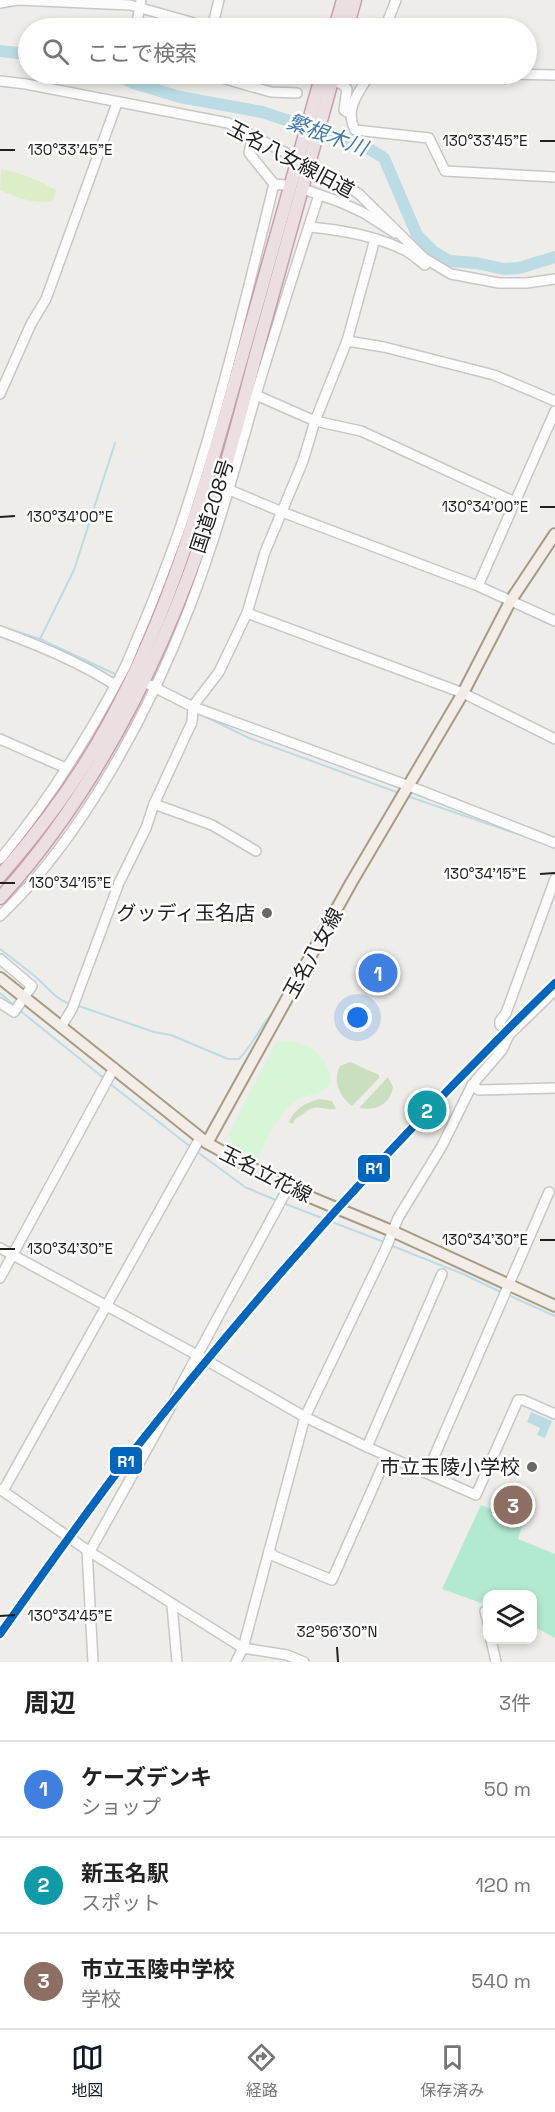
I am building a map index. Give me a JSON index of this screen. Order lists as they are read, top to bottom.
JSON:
{
  "streets": {
    "highway": ["国道208号"],
    "main road": ["玉名八女線", "玉名立花線"],
    "street": ["玉名八女線旧道"]
  },
  "crossings": [
    ["玉名八女線旧道", "国道208号"],
    ["玉名八女線", "玉名立花線"]
  ],
  "water": ["繁根木川"],
  "places": ["グッディ玉名店", "市立玉陵小学校"],
  "lines": ["transit line R1"],
  "page": {
    "search": "ここで検索",
    "pins": ["1", "2", "3"],
    "heading": ["周辺", "3件"],
    "list": [
      {
        "mark": "1",
        "name": "ケーズデンキ",
        "note": "ショップ",
        "value": "50 m"
      },
      {
        "mark": "2",
        "name": "新玉名駅",
        "note": "スポット",
        "value": "120 m"
      },
      {
        "mark": "3",
        "name": "市立玉陵中学校",
        "note": "学校",
        "value": "540 m"
      }
    ],
    "nav": ["地図", "経路", "保存済み"]
  },
  "coordinates": [
    "130°33'45\"E",
    "130°34'00\"E",
    "130°34'15\"E",
    "130°34'30\"E",
    "130°34'45\"E",
    "32°56'30\"N"
  ]
}
